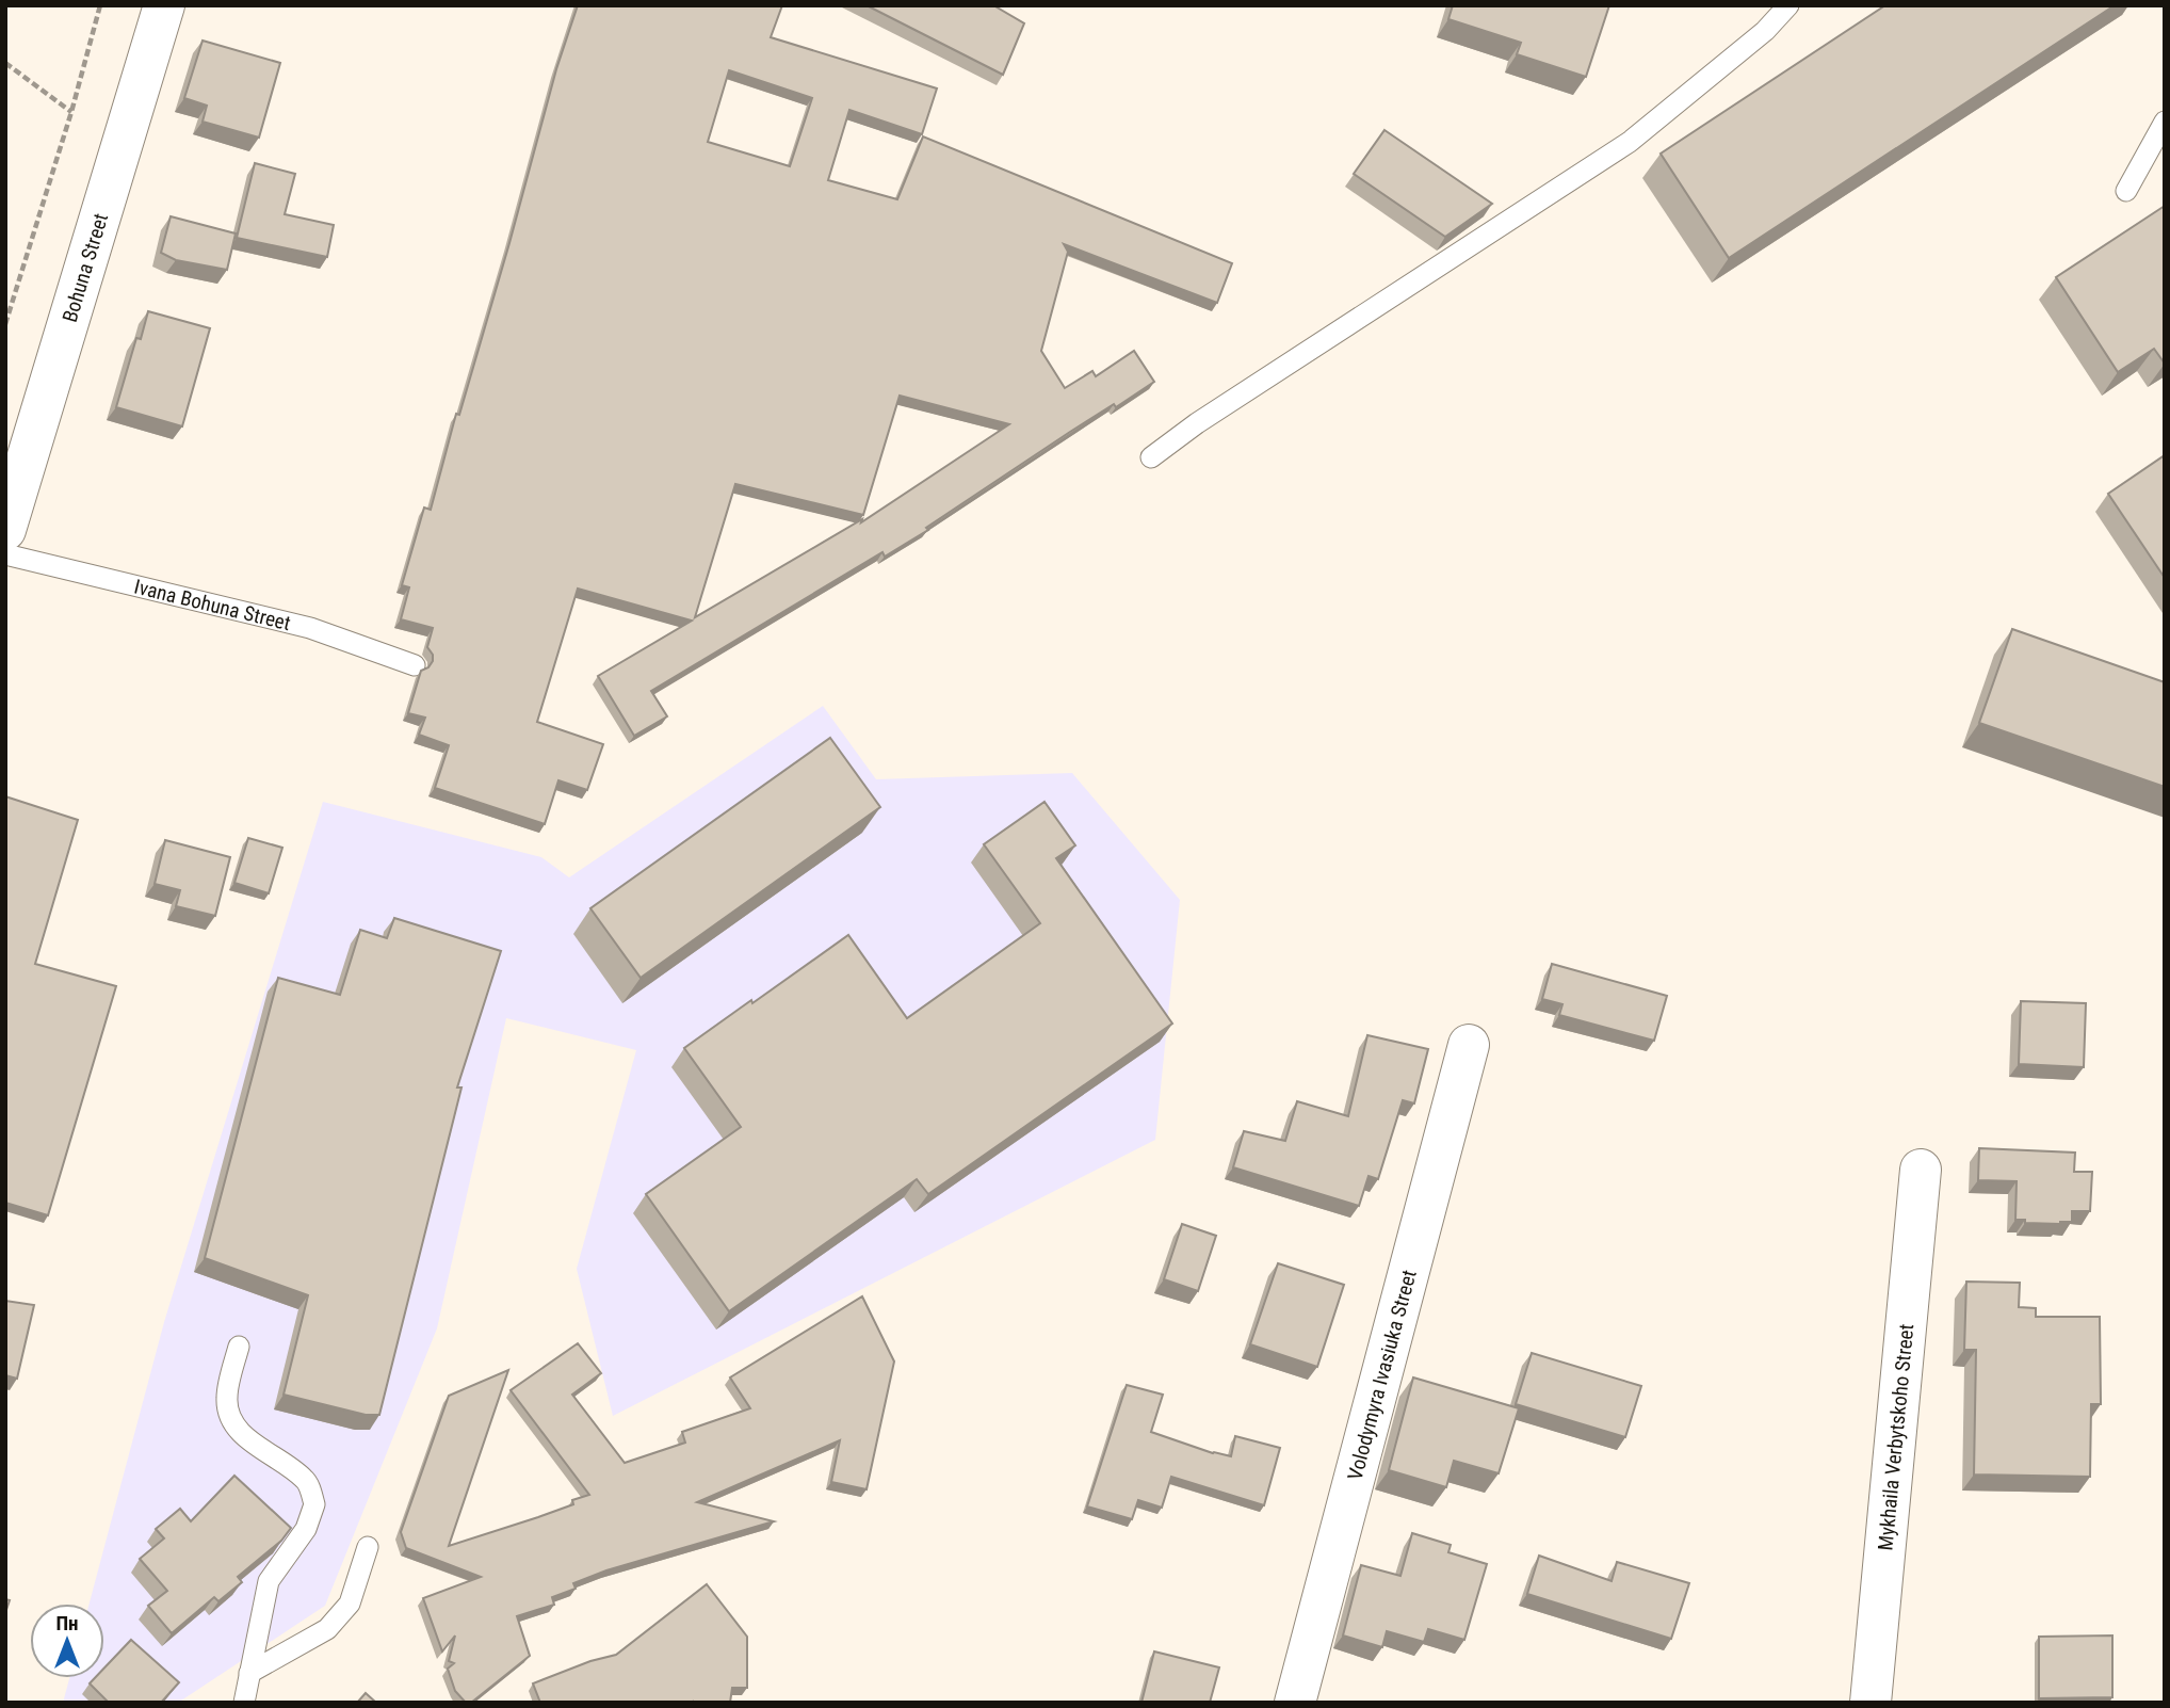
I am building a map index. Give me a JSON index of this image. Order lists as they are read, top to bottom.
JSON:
{
  "streets": {
    "street": ["Bohuna Street", "Volodymyra Ivasiuka Street", "Mykhaila Verbytskoho Street"],
    "lane": ["Ivana Bohuna Street"]
  },
  "north": "top"
}
